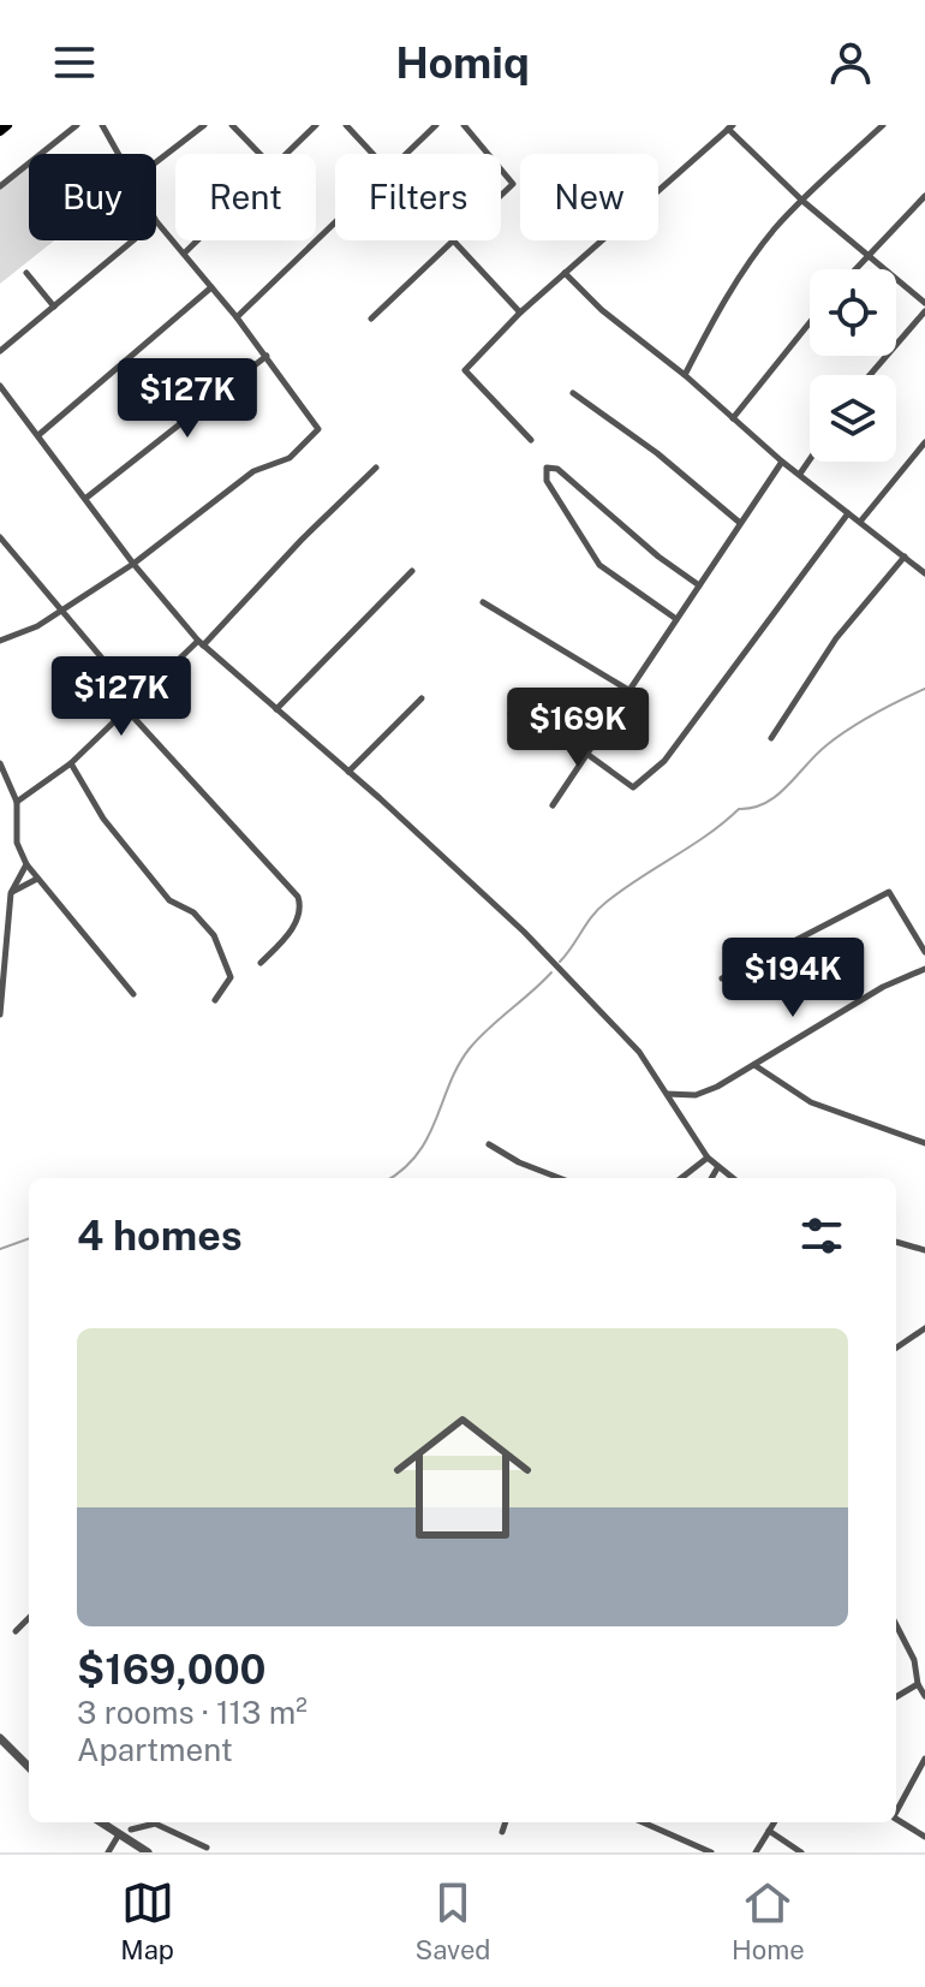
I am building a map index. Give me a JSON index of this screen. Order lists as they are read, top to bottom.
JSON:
{
  "page": {
    "header": "Homiq",
    "chip": [
      "Buy",
      "Rent",
      "Filters",
      "New"
    ],
    "price": [
      "$127K",
      "$127K",
      "$169K",
      "$194K"
    ],
    "heading": "4 homes",
    "list": [
      {
        "name": "$169,000",
        "note": "3 rooms · 113 m² · Apartment"
      }
    ],
    "tabs": ["Map", "Saved", "Home"]
  }
}
